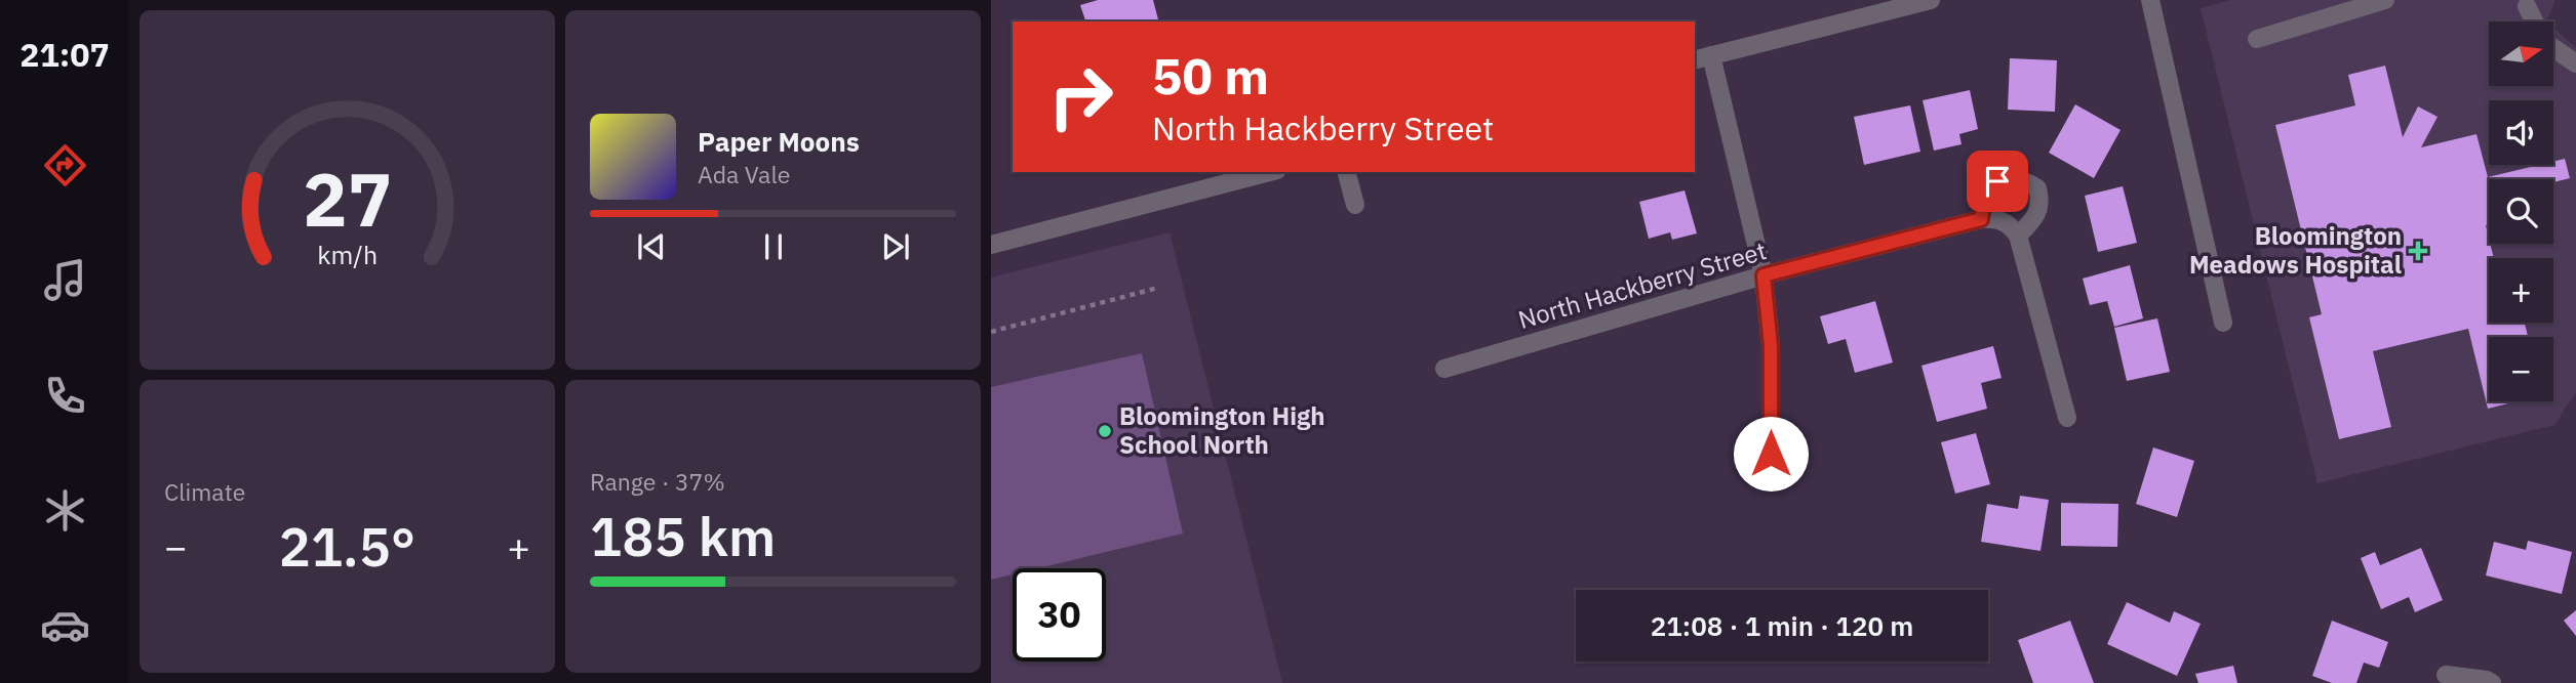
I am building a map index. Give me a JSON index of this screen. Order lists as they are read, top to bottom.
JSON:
{
  "streets": {
    "street": ["North Hackberry Street"]
  },
  "places": {
    "health": ["Bloomington Meadows Hospital"],
    "other": ["Bloomington High School North"]
  },
  "north": "right",
  "page": {
    "tabs": "21:07",
    "map_buttons": ["+", "−"],
    "turn": ["50 m", "North Hackberry Street"],
    "song": ["Paper Moons", "Ada Vale"],
    "tile": [
      "Climate",
      ["Range · 37%", "185 km"]
    ],
    "heat": ["−", "21.5°", "+"],
    "limit": "30",
    "trip": "21:08 · 1 min · 120 m",
    "gauge": ["27", "km/h"]
  }
}
